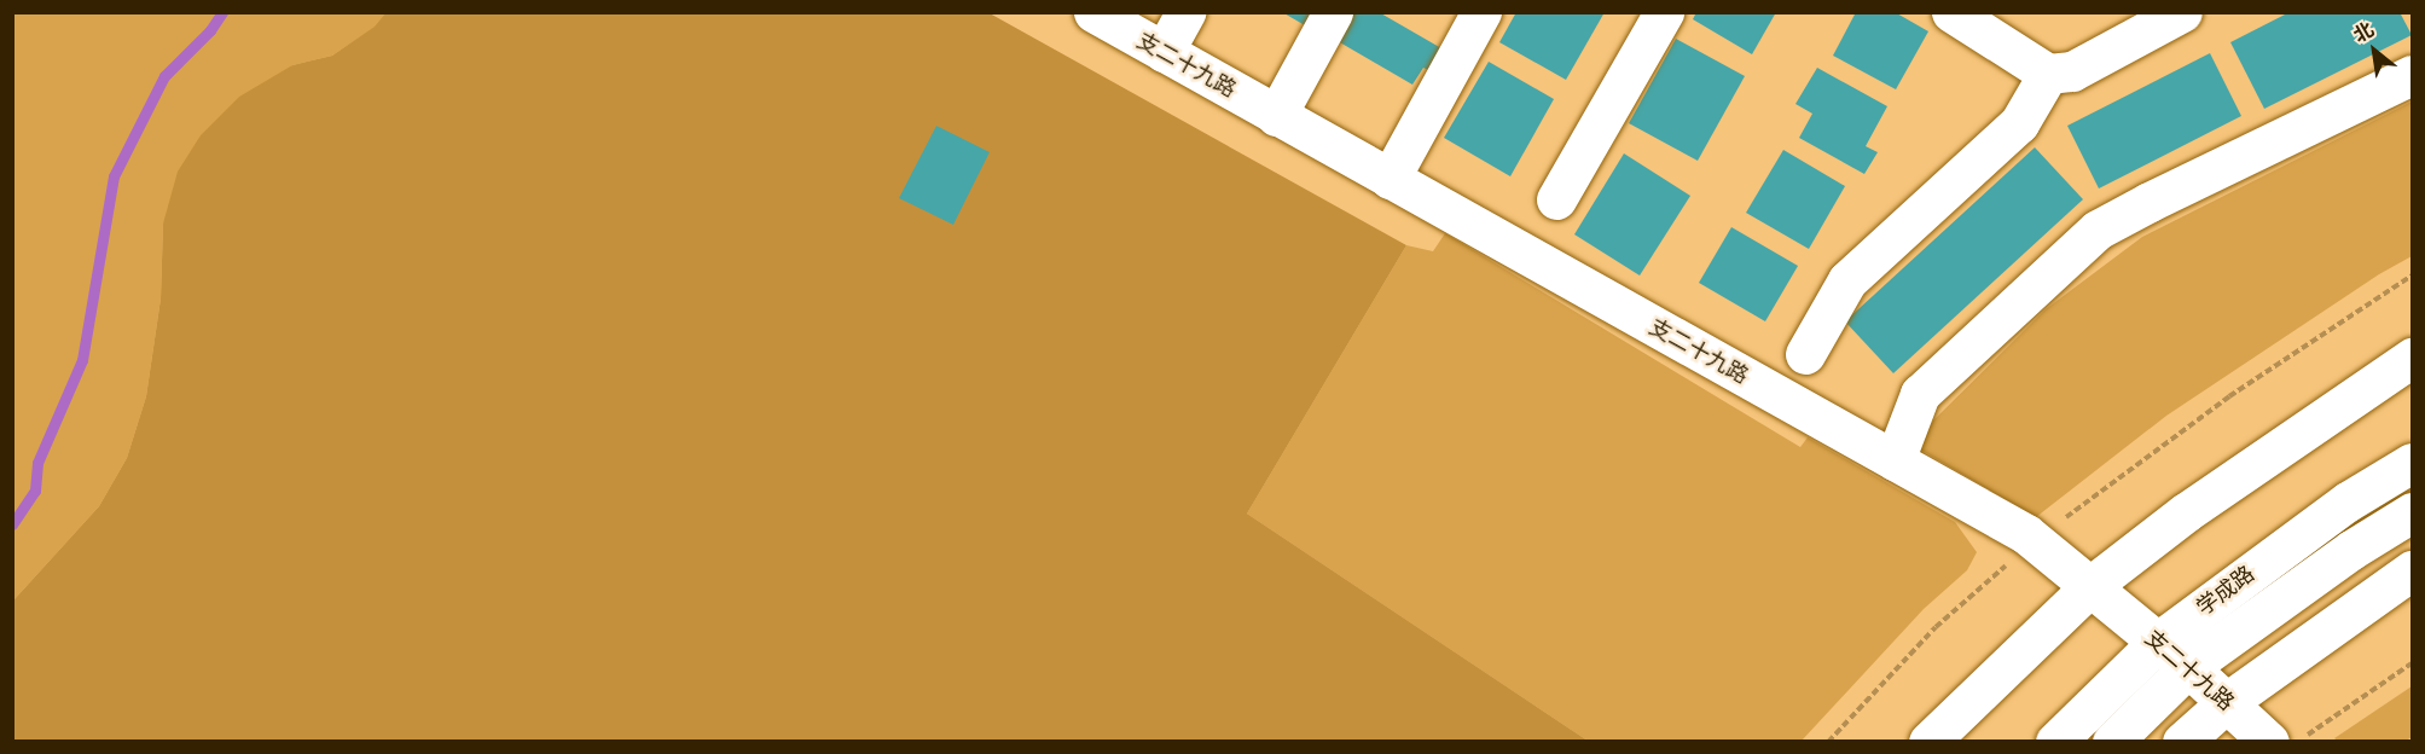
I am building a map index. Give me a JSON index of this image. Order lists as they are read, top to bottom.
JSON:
{
  "streets": {
    "street": ["支二十九路", "学成路"]
  },
  "crossings": [
    ["支二十九路", "学成路"]
  ],
  "north": "top left"
}
